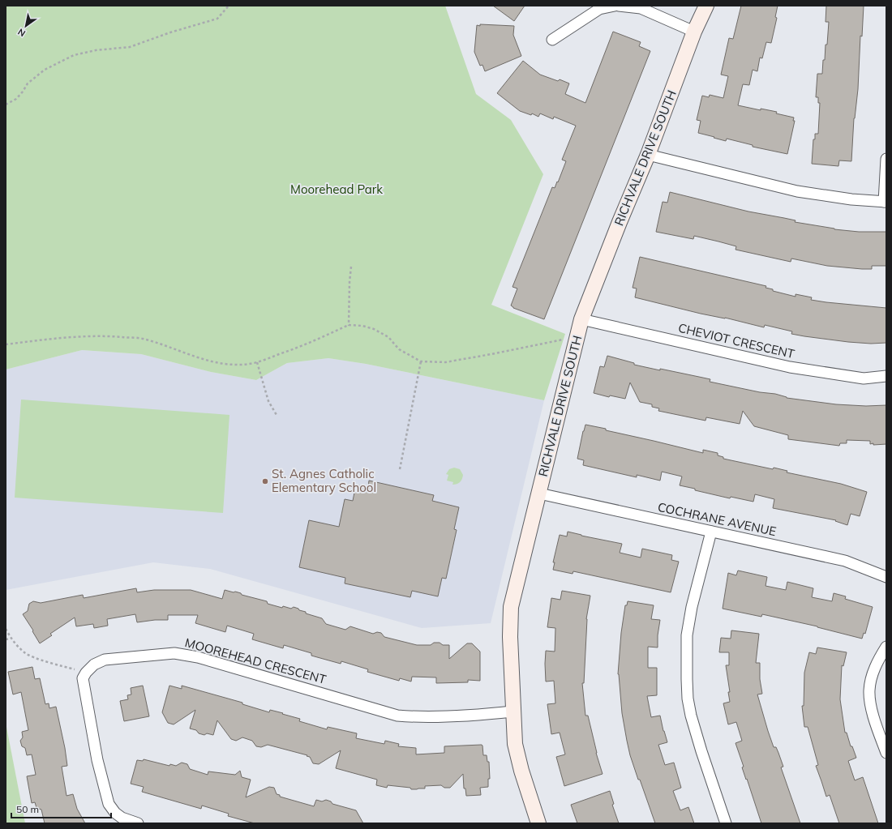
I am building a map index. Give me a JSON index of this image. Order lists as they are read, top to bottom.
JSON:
{
  "streets": {
    "street": [
      "RICHVALE DRIVE SOUTH",
      "CHEVIOT CRESCENT",
      "COCHRANE AVENUE",
      "MOOREHEAD CRESCENT"
    ]
  },
  "crossings": [
    ["RICHVALE DRIVE SOUTH", "CHEVIOT CRESCENT"],
    ["RICHVALE DRIVE SOUTH", "COCHRANE AVENUE"],
    ["RICHVALE DRIVE SOUTH", "MOOREHEAD CRESCENT"]
  ],
  "parks": ["Moorehead Park"],
  "places": ["St. Agnes Catholic Elementary School"],
  "scale_bar": "50 m",
  "north": "bottom left"
}
